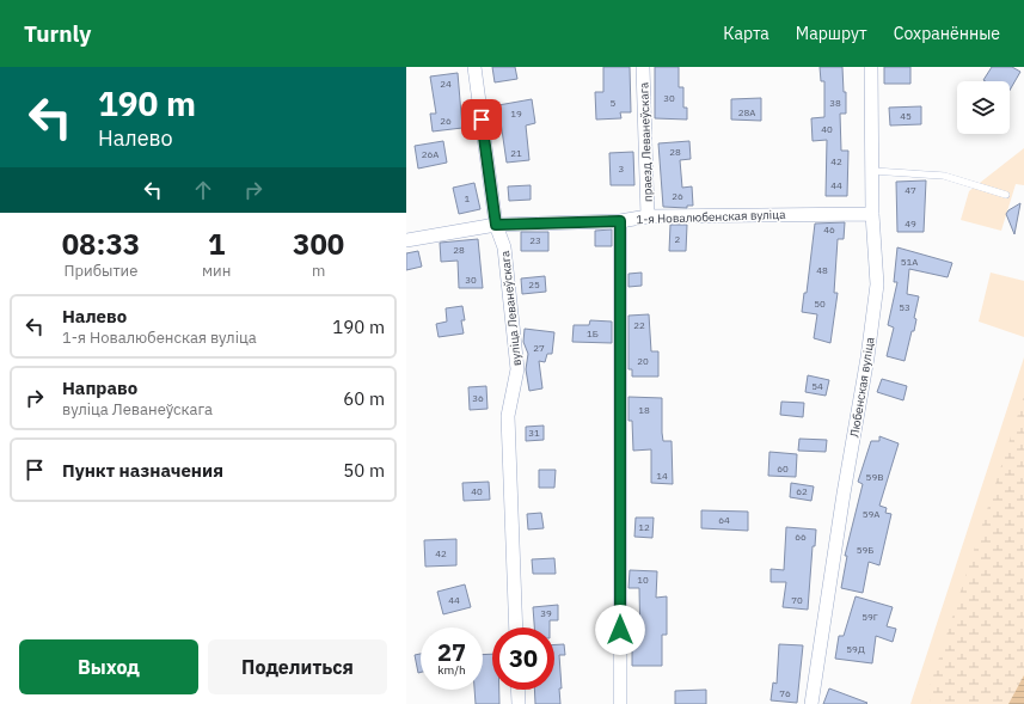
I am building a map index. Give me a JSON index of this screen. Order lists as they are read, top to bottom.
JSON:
{
  "streets": {
    "street": [
      "праезд Леванеўскага",
      "1-я Новалюбенская вуліца",
      "вуліца Леванеўскага",
      "Любенская вуліца"
    ]
  },
  "crossings": [
    ["праезд Леванеўскага", "1-я Новалюбенская вуліца"],
    ["1-я Новалюбенская вуліца", "вуліца Леванеўскага"],
    ["1-я Новалюбенская вуліца", "Любенская вуліца"]
  ],
  "house_numbers": [
    "24",
    "30",
    "5",
    "38",
    "28А",
    "19",
    "45",
    "26",
    "40",
    "28",
    "21",
    "26А",
    "42",
    "3",
    "44",
    "47",
    "26",
    "1",
    "49",
    "46",
    "2",
    "23",
    "28",
    "51А",
    "48",
    "30",
    "25",
    "50",
    "53",
    "22",
    "1Б",
    "27",
    "20",
    "54",
    "36",
    "18",
    "31",
    "60",
    "14",
    "59В",
    "40",
    "62",
    "59А",
    "64",
    "12",
    "66",
    "59Б",
    "42",
    "10",
    "44",
    "70",
    "39",
    "59Г",
    "59Д",
    "76"
  ],
  "page": {
    "header": "Turnly",
    "nav": ["Карта", "Маршрут", "Сохранённые"],
    "turn": ["190 m", "Налево"],
    "eta": [
      "08:33",
      "Прибытие",
      "1",
      "мин",
      "300",
      "m"
    ],
    "list": [
      {
        "name": "Налево",
        "note": "1-я Новалюбенская вуліца",
        "value": "190 m"
      },
      {
        "name": "Направо",
        "note": "вуліца Леванеўскага",
        "value": "60 m"
      },
      {
        "name": "Пункт назначения",
        "value": "50 m"
      }
    ],
    "speed": "27 km/h",
    "limit": "30",
    "buttons": ["Выход", "Поделиться"]
  }
}
